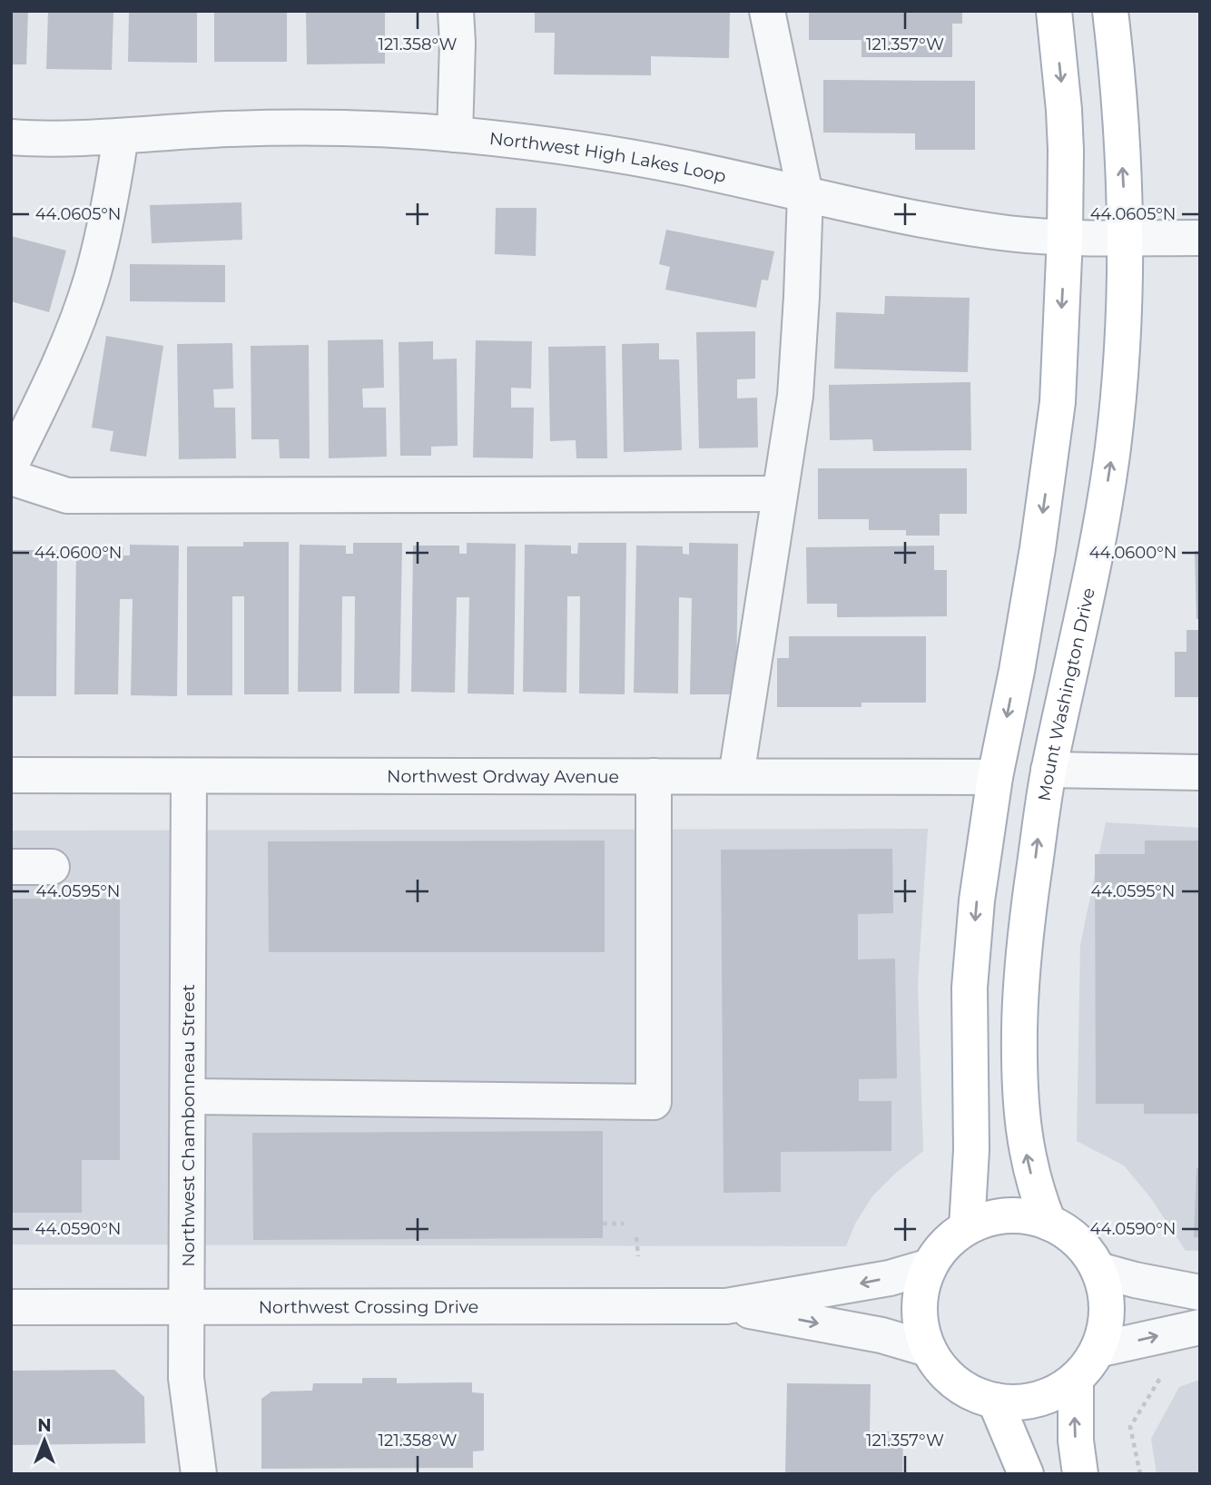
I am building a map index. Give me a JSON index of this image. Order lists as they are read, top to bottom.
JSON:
{
  "streets": {
    "main road": ["Mount Washington Drive"],
    "street": [
      "Northwest High Lakes Loop",
      "Northwest Ordway Avenue",
      "Northwest Chambonneau Street",
      "Northwest Crossing Drive"
    ]
  },
  "crossings": [
    ["Northwest High Lakes Loop", "Mount Washington Drive"],
    ["Mount Washington Drive", "Northwest Crossing Drive"],
    ["Northwest Ordway Avenue", "Northwest Chambonneau Street"],
    ["Northwest Chambonneau Street", "Northwest Crossing Drive"]
  ],
  "north": "top",
  "coordinates": [
    "121.358°W",
    "121.357°W",
    "44.0605°N",
    "44.0600°N",
    "44.0595°N",
    "44.0590°N"
  ]
}
